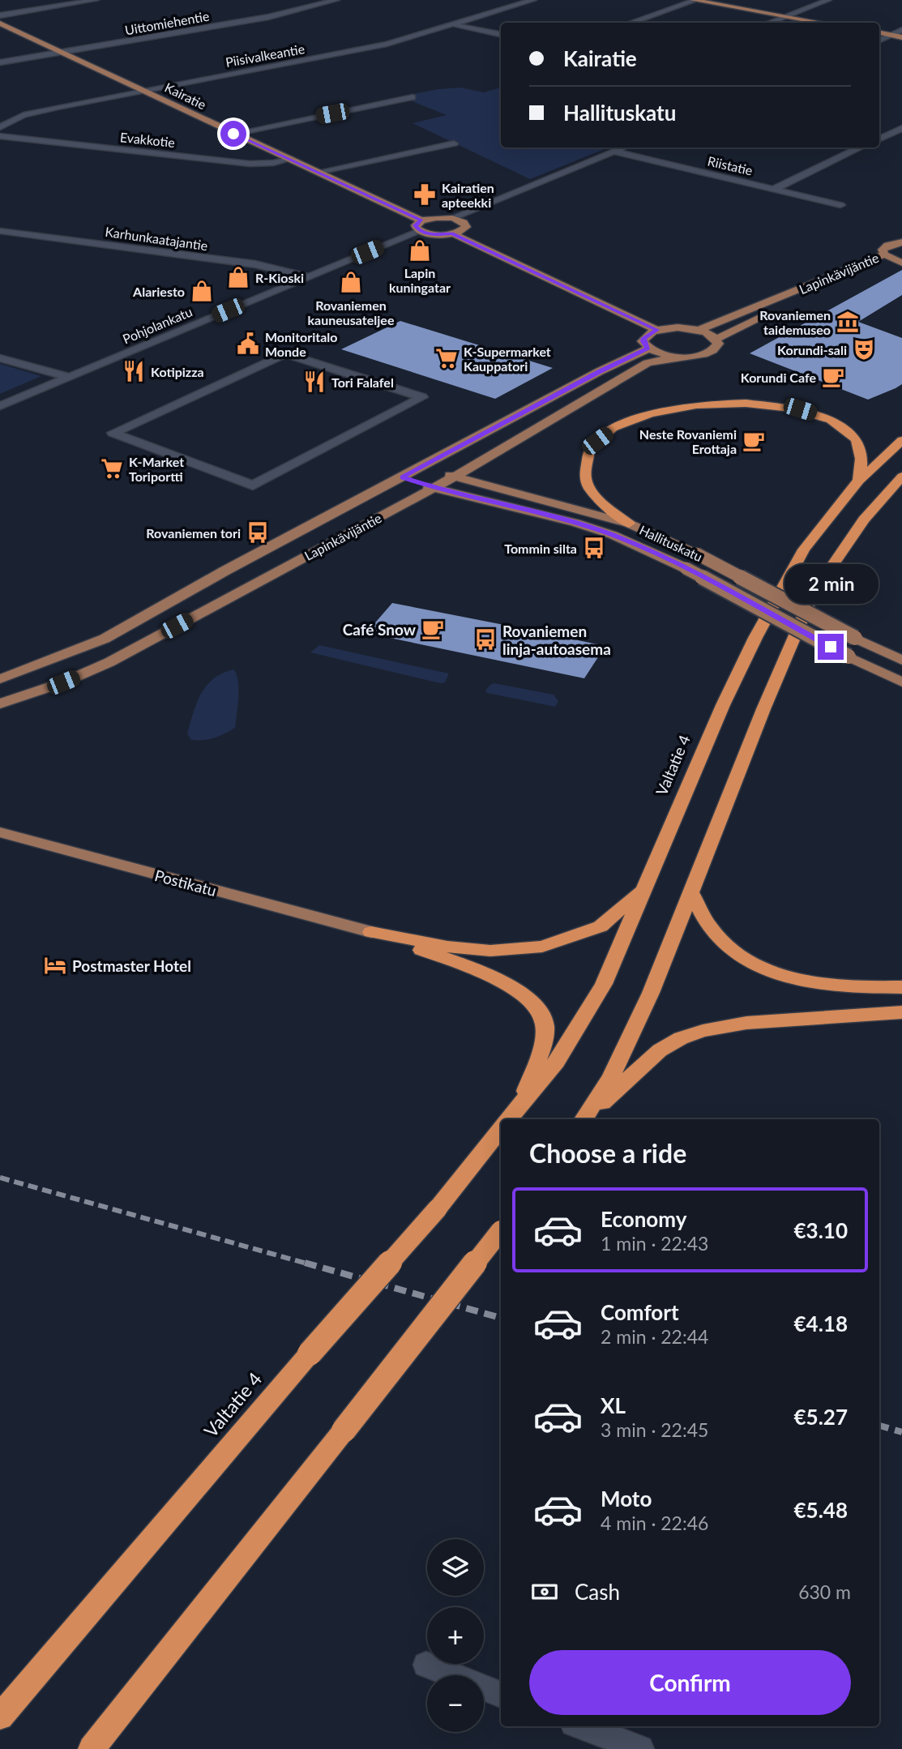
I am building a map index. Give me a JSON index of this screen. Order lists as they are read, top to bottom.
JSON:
{
  "streets": {
    "highway": ["Valtatie 4"],
    "main road": [
      "Kairatie",
      "Lapinkävijäntie",
      "Hallituskatu",
      "Postikatu"
    ],
    "street": [
      "Uittomiehentie",
      "Piisivalkeantie",
      "Evakkotie",
      "Riistatie",
      "Karhunkaatajantie",
      "Pohjolankatu"
    ]
  },
  "crossings": [
    ["Uittomiehentie", "Kairatie"],
    ["Piisivalkeantie", "Kairatie"],
    ["Kairatie", "Evakkotie"],
    ["Kairatie", "Pohjolankatu"],
    ["Karhunkaatajantie", "Pohjolankatu"],
    ["Lapinkävijäntie", "Hallituskatu"]
  ],
  "places": {
    "pharmacy": ["Kairatien apteekki"],
    "shop": [
      "Lapin kuningatar",
      "R-Kioski",
      "Rovaniemen kauneusateljee",
      "Alariesto"
    ],
    "museum": ["Rovaniemen taidemuseo"],
    "public building": ["Monitoritalo Monde"],
    "theatre": ["Korundi-sali"],
    "supermarket": ["K-Supermarket Kauppatori", "K-Market Toriportti"],
    "restaurant": ["Kotipizza", "Tori Falafel"],
    "cafe": ["Korundi Cafe", "Neste Rovaniemi Erottaja", "Café Snow"],
    "bus stop": ["Rovaniemen tori", "Tommin silta", "Rovaniemen linja-autoasema"],
    "hotel": ["Postmaster Hotel"]
  },
  "page": {
    "banner": ["Kairatie", "Hallituskatu"],
    "bubble": "2 min",
    "heading": "Choose a ride",
    "list": [
      {
        "name": "Economy",
        "note": "1 min · 22:43",
        "value": "€3.10"
      },
      {
        "name": "Comfort",
        "note": "2 min · 22:44",
        "value": "€4.18"
      },
      {
        "name": "XL",
        "note": "3 min · 22:45",
        "value": "€5.27"
      },
      {
        "name": "Moto",
        "note": "4 min · 22:46",
        "value": "€5.48"
      }
    ],
    "map_buttons": ["+", "−"],
    "pay": ["Cash", "630 m"],
    "buttons": "Confirm"
  }
}
